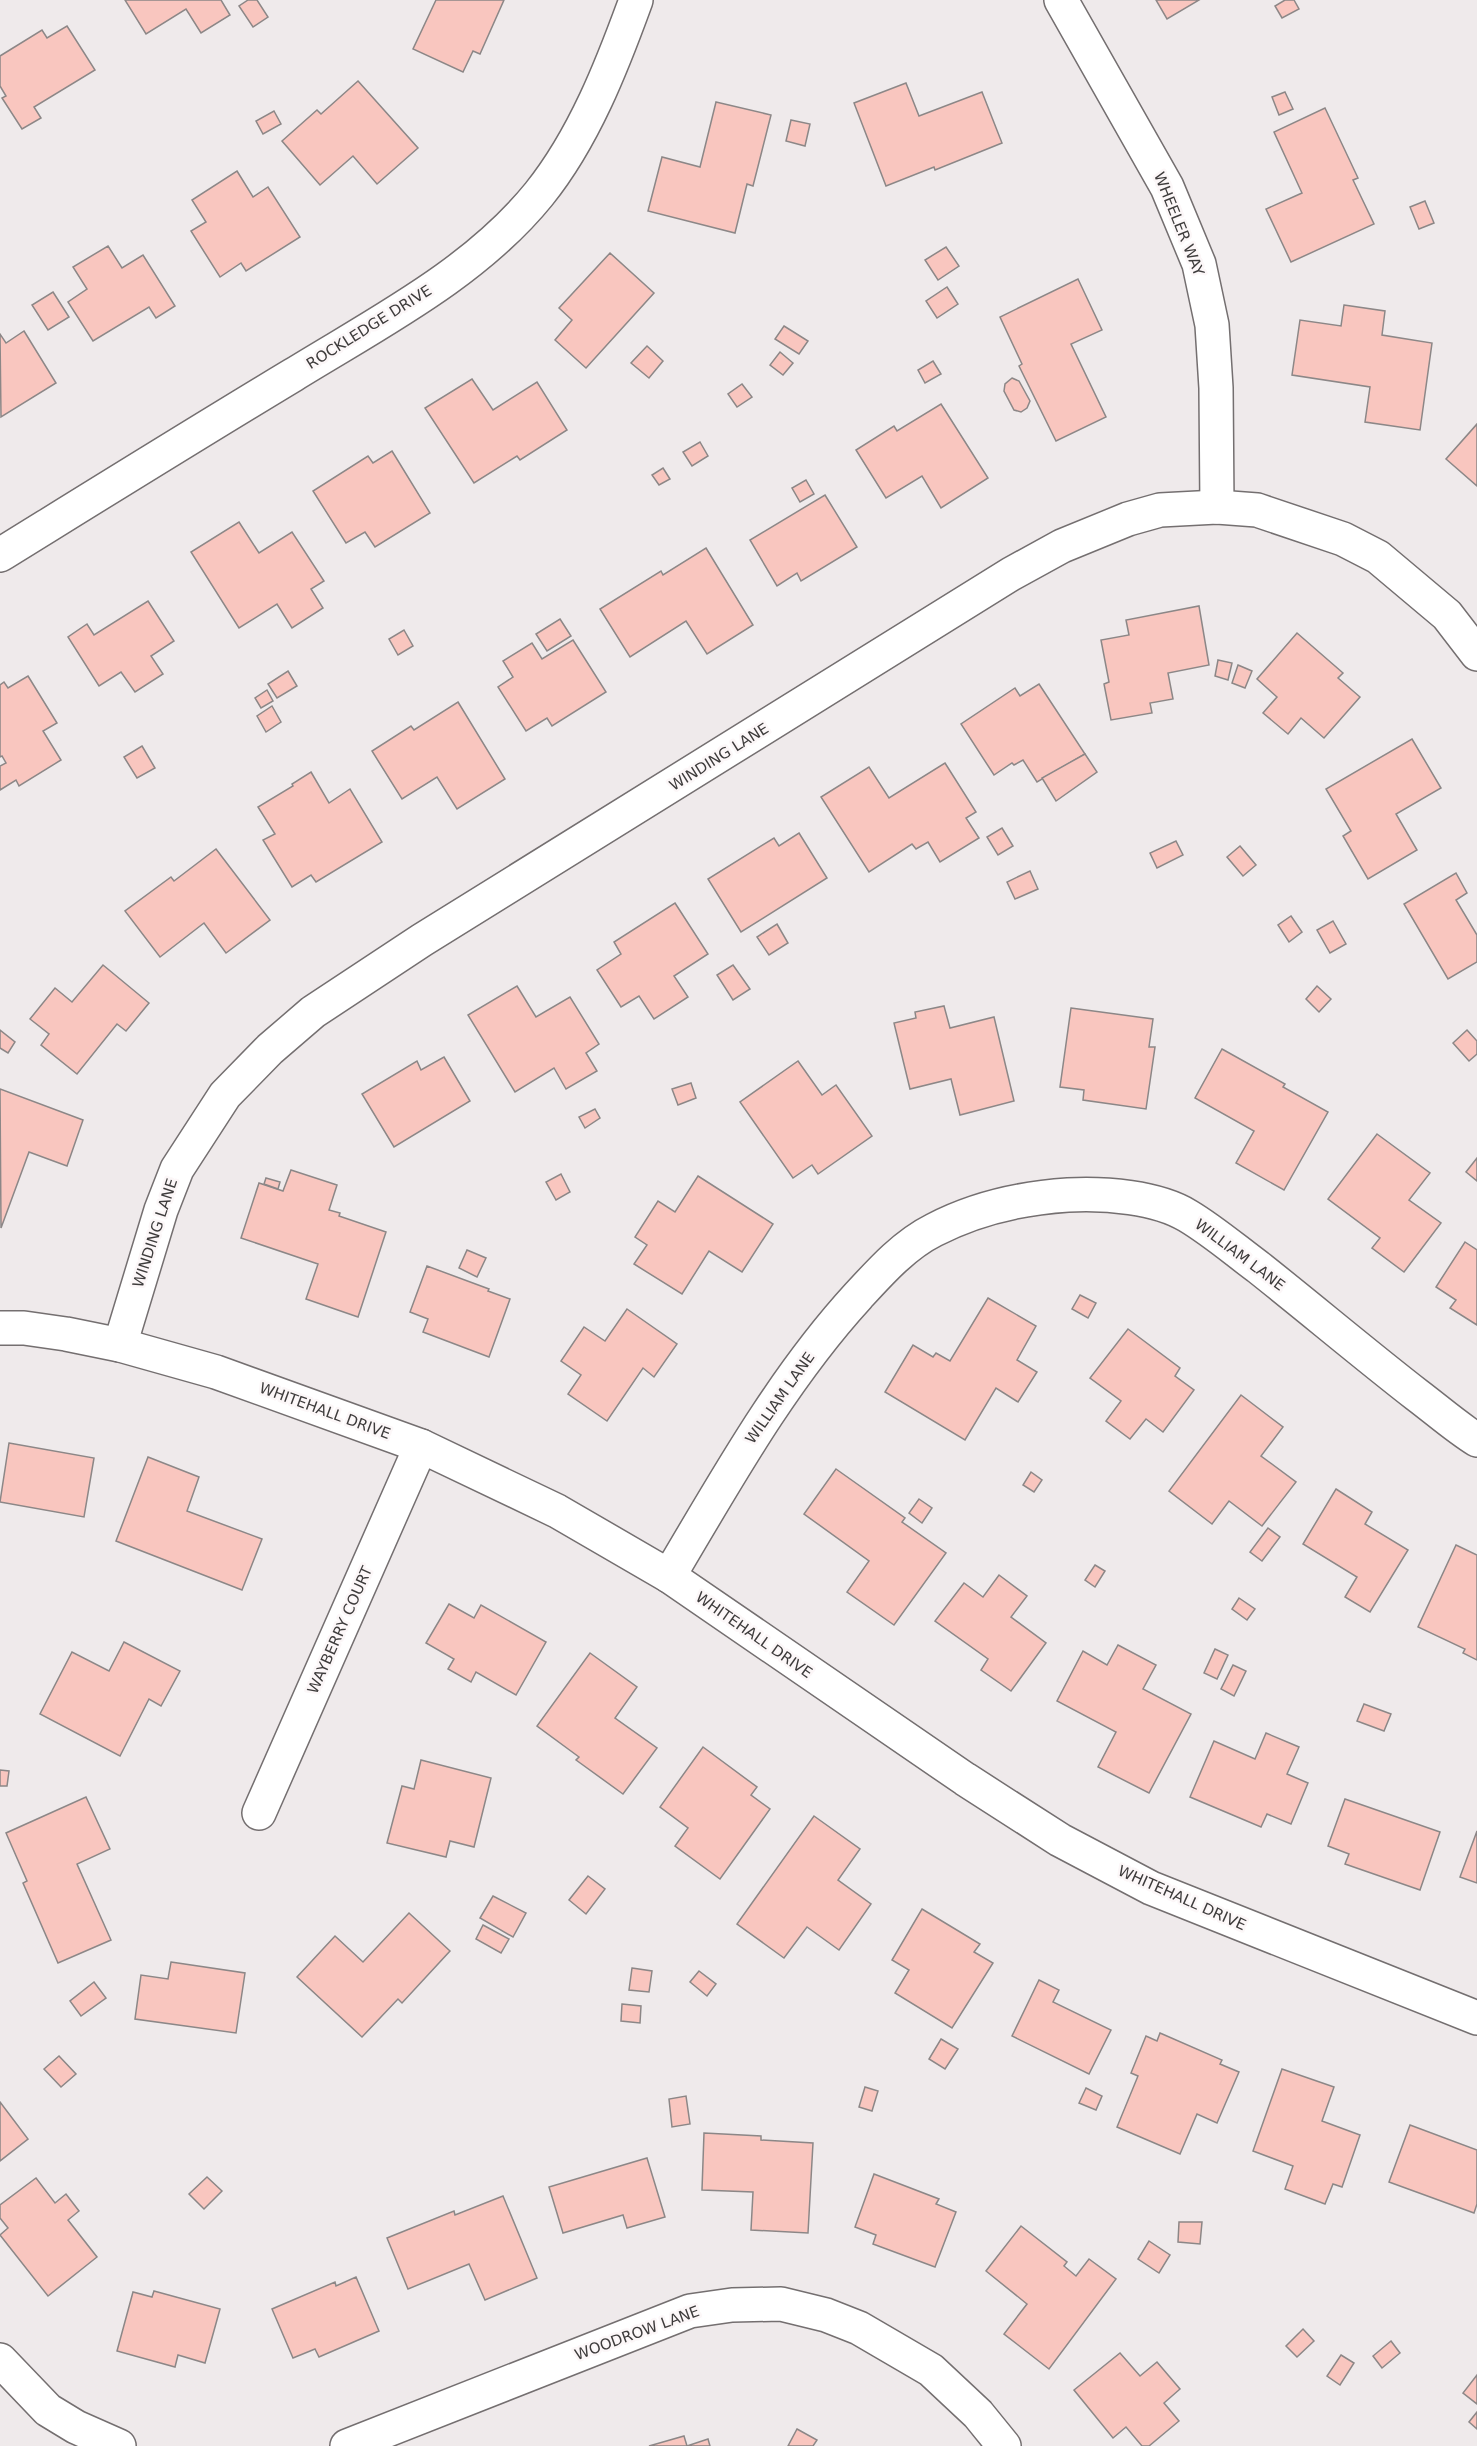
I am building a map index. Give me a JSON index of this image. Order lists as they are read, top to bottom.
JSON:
{
  "streets": {
    "street": [
      "WHEELER WAY",
      "ROCKLEDGE DRIVE",
      "WINDING LANE",
      "WILLIAM LANE",
      "WHITEHALL DRIVE",
      "WAYBERRY COURT",
      "WOODROW LANE"
    ]
  },
  "crossings": [
    ["WHEELER WAY", "WINDING LANE"],
    ["WINDING LANE", "WHITEHALL DRIVE"],
    ["WILLIAM LANE", "WHITEHALL DRIVE"],
    ["WHITEHALL DRIVE", "WAYBERRY COURT"]
  ]
}
